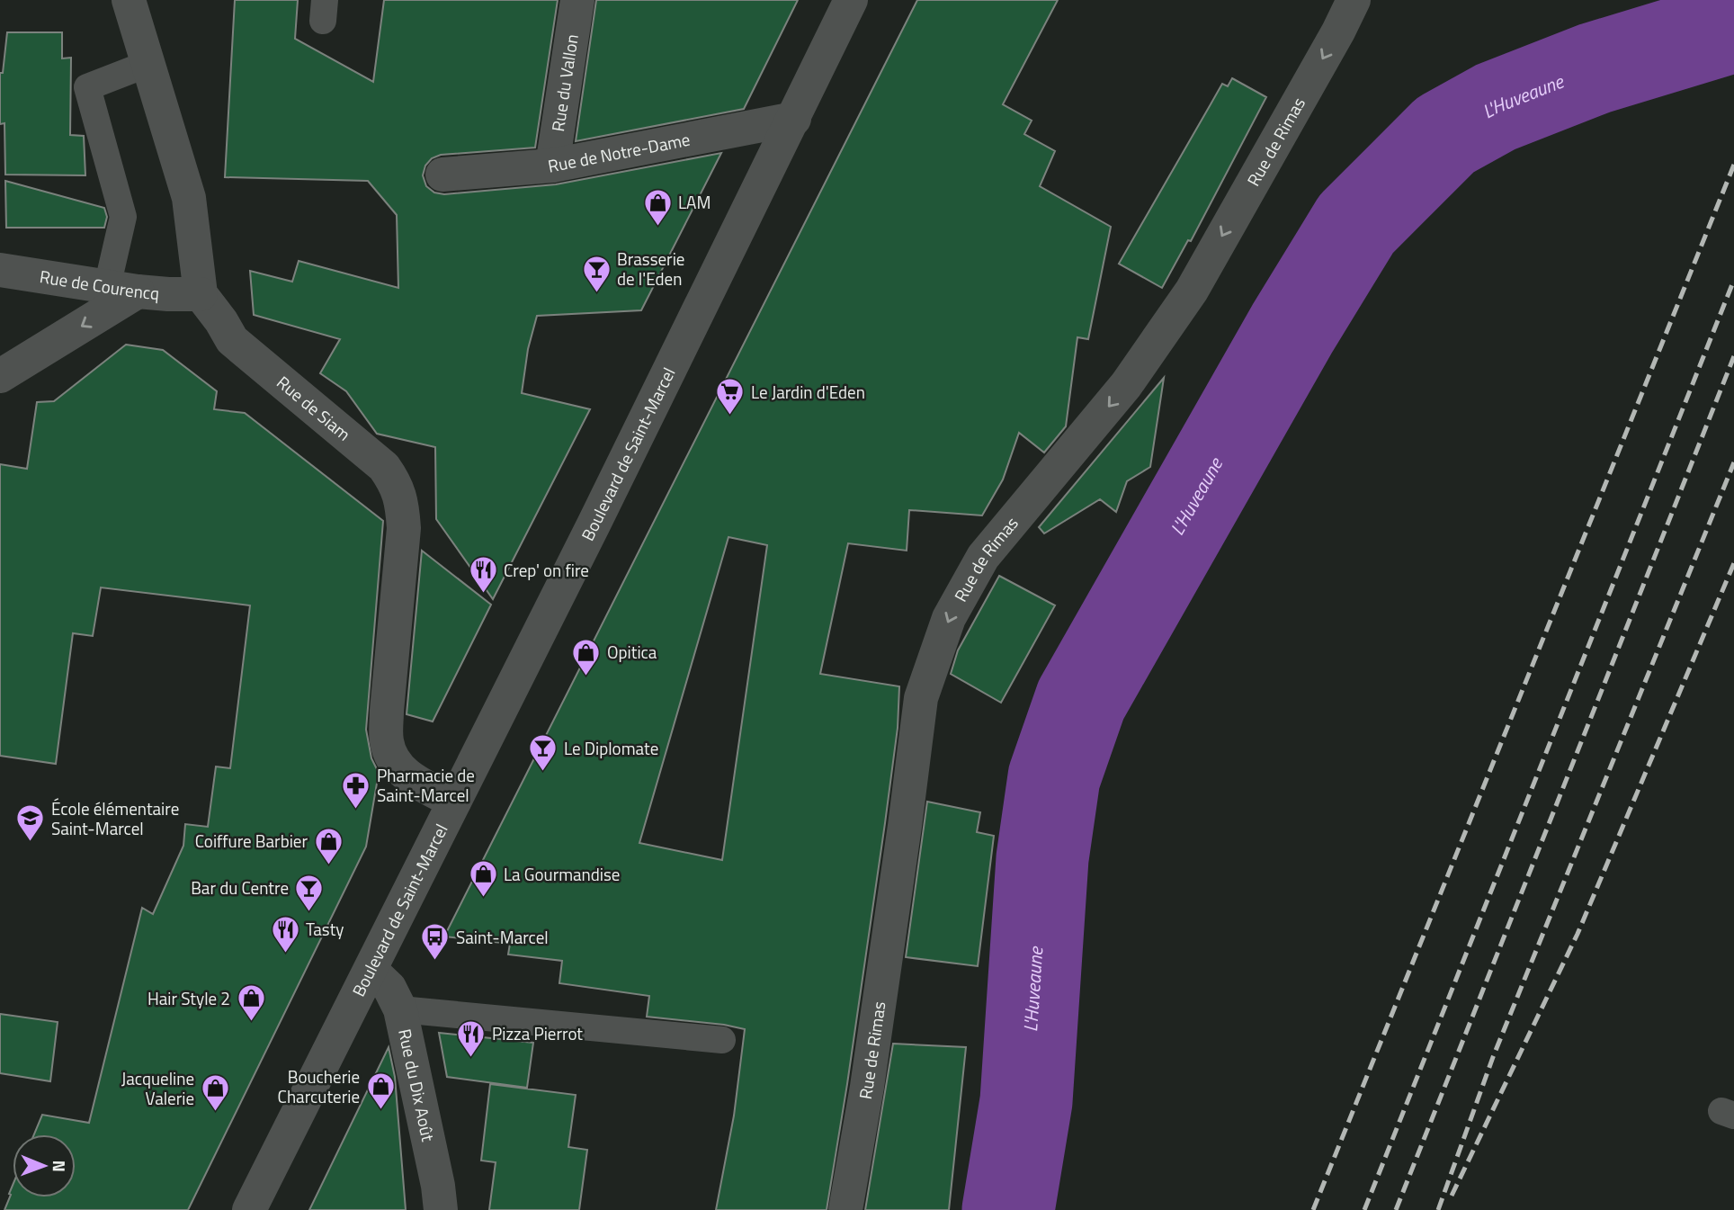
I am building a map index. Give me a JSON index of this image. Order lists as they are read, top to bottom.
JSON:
{
  "streets": {
    "street": [
      "Rue du Vallon",
      "Rue de Rimas",
      "Rue de Notre-Dame",
      "Rue de Courencq",
      "Rue de Siam",
      "Boulevard de Saint-Marcel",
      "Rue du Dix Août"
    ]
  },
  "crossings": [
    ["Rue du Vallon", "Rue de Notre-Dame"],
    ["Rue de Notre-Dame", "Boulevard de Saint-Marcel"],
    ["Rue de Courencq", "Rue de Siam"],
    ["Rue de Siam", "Boulevard de Saint-Marcel"],
    ["Boulevard de Saint-Marcel", "Rue du Dix Août"]
  ],
  "one_way": ["Rue de Rimas"],
  "water": ["L'Huveaune"],
  "places": {
    "shop": [
      "LAM",
      "Opitica",
      "Coiffure Barbier",
      "La Gourmandise",
      "Hair Style 2",
      "Boucherie Charcuterie",
      "Jacqueline Valerie"
    ],
    "bar": ["Brasserie de l'Eden", "Le Diplomate", "Bar du Centre"],
    "supermarket": ["Le Jardin d'Eden"],
    "restaurant": ["Crep' on fire", "Tasty", "Pizza Pierrot"],
    "pharmacy": ["Pharmacie de Saint-Marcel"],
    "school or university": ["École élémentaire Saint-Marcel"],
    "bus stop": ["Saint-Marcel"]
  },
  "north": "right"
}
